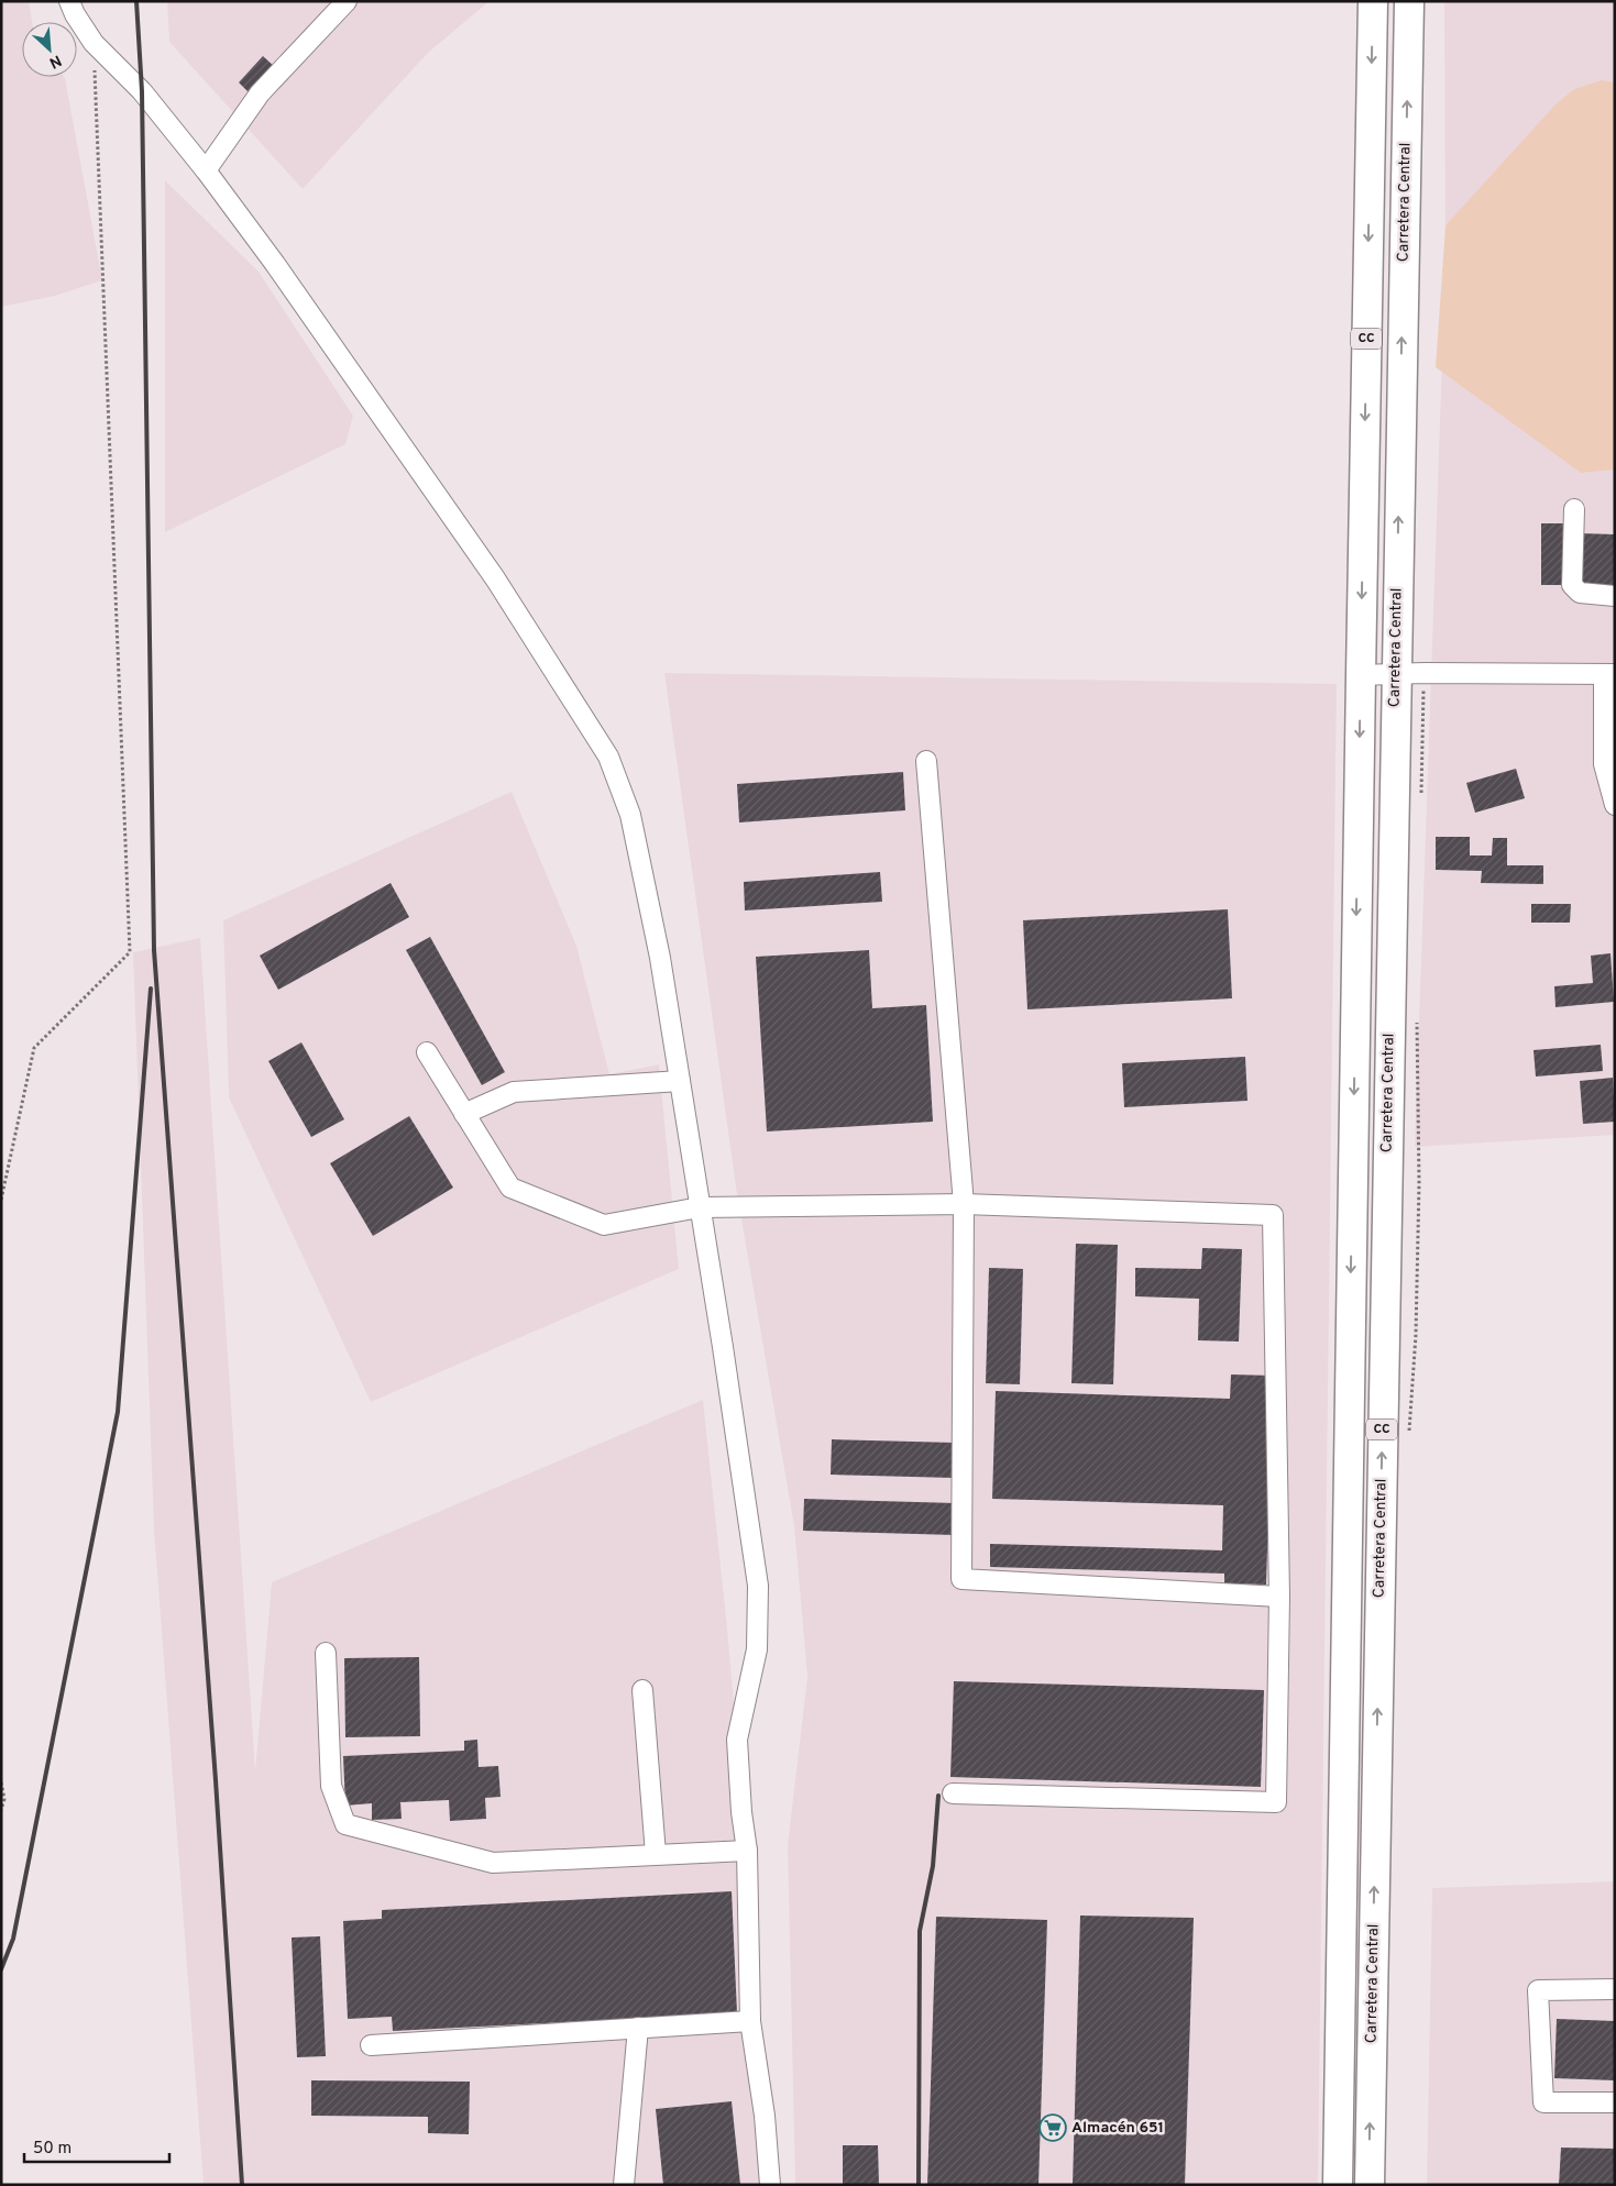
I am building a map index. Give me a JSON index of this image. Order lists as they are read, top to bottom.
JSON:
{
  "streets": {
    "highway": ["Carretera Central", "CC"]
  },
  "places": {
    "supermarket": ["Almacén 651"]
  },
  "scale_bar": "50 m",
  "north": "bottom right"
}
